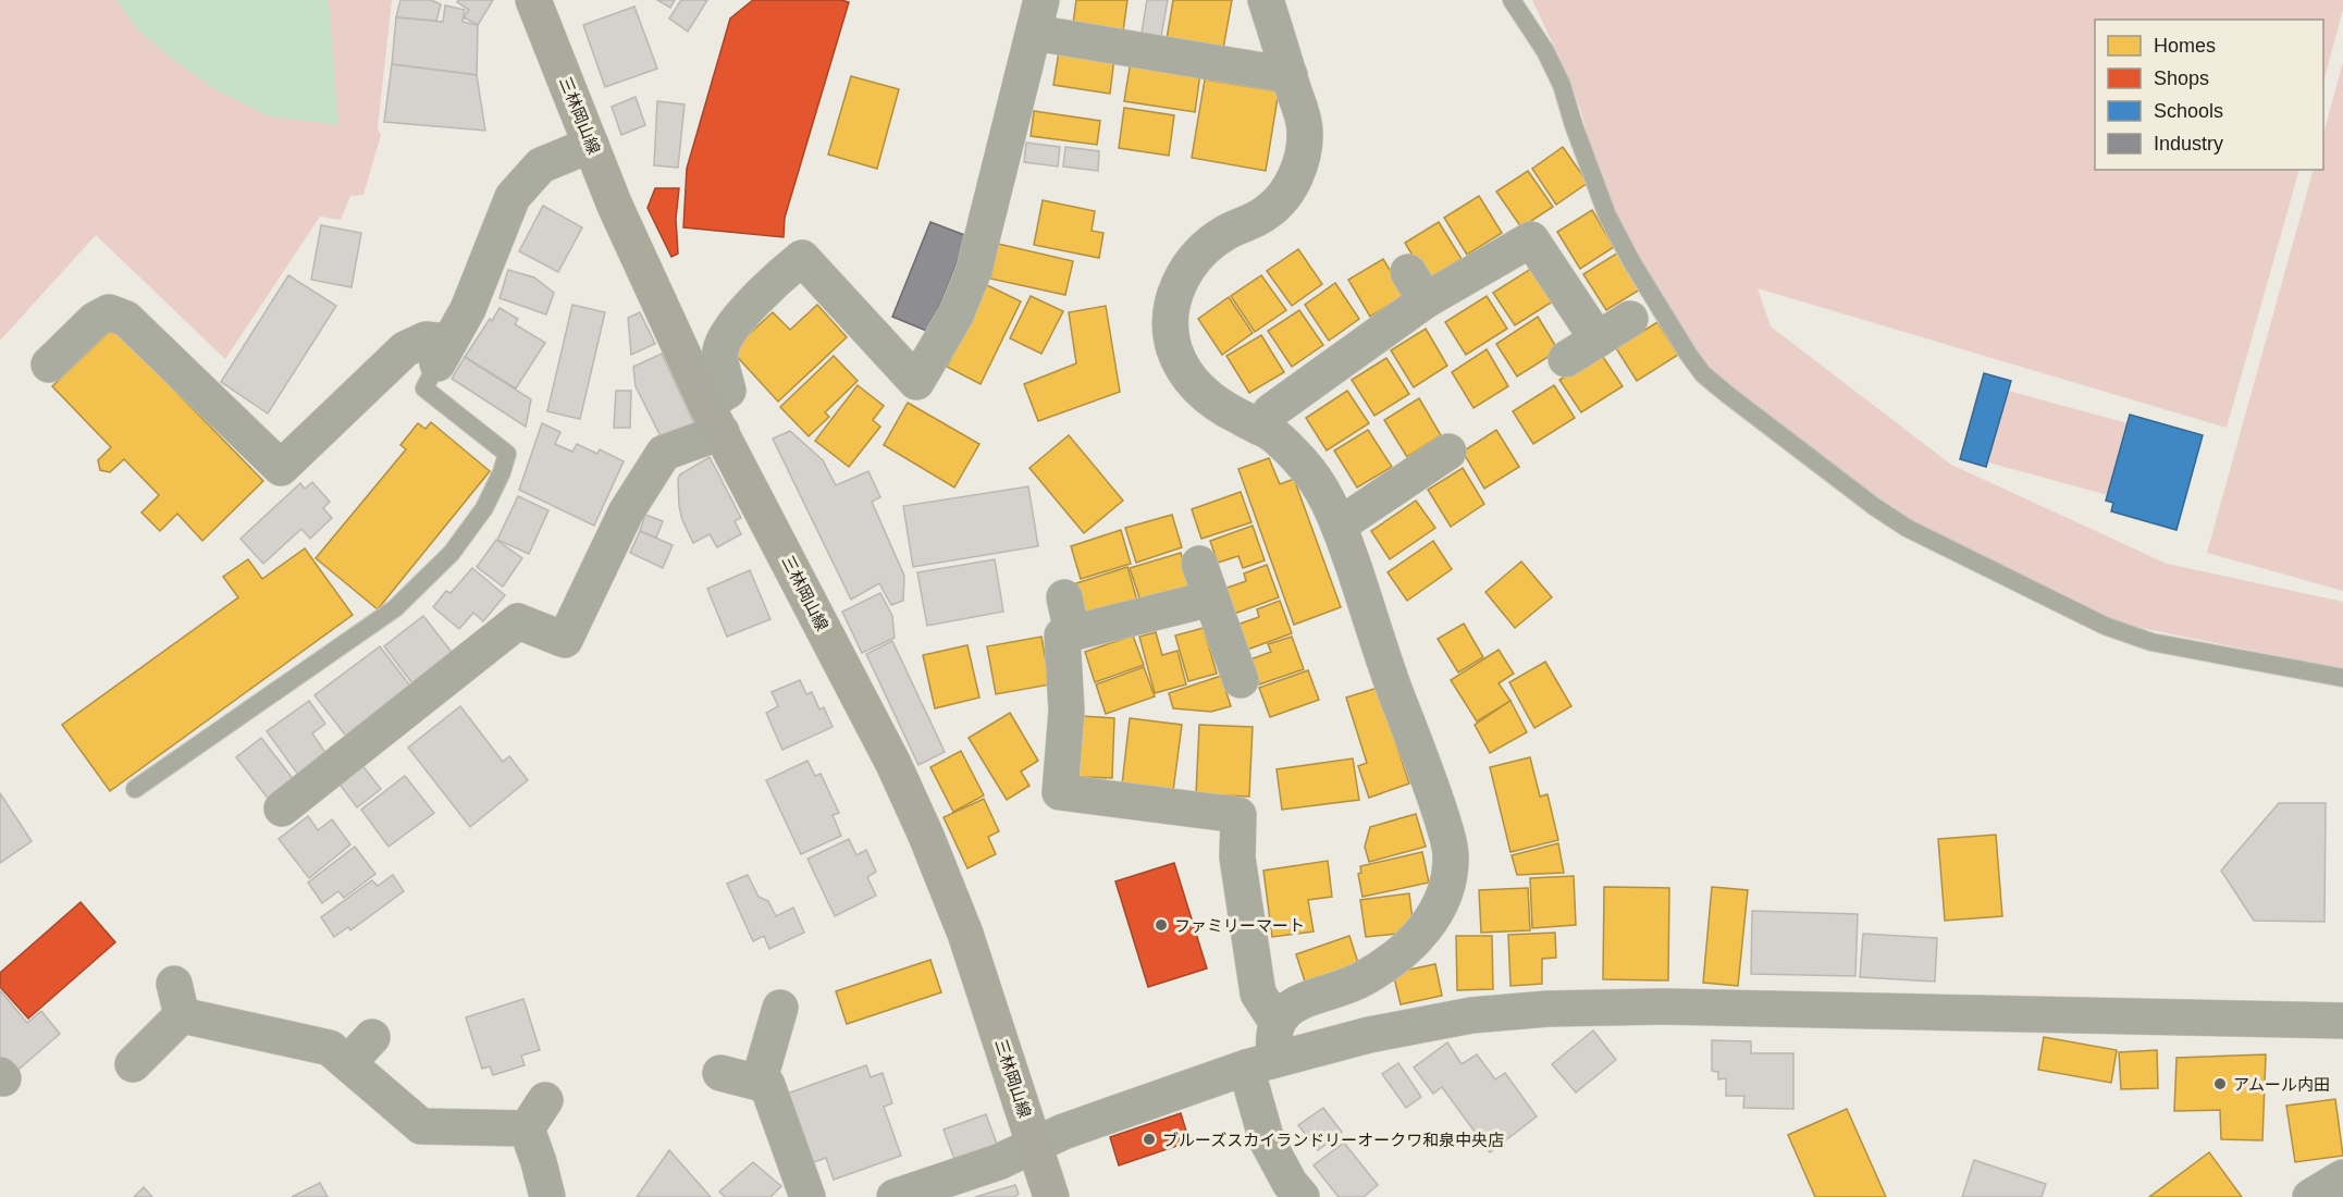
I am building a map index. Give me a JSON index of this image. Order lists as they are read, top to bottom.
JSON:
{
  "streets": {
    "main road": ["三林岡山線"]
  },
  "places": ["ファミリーマート", "アムール内田", "ブルーズスカイランドリーオークワ和泉中央店"],
  "legend": [
    "Homes",
    "Shops",
    "Schools",
    "Industry"
  ]
}
